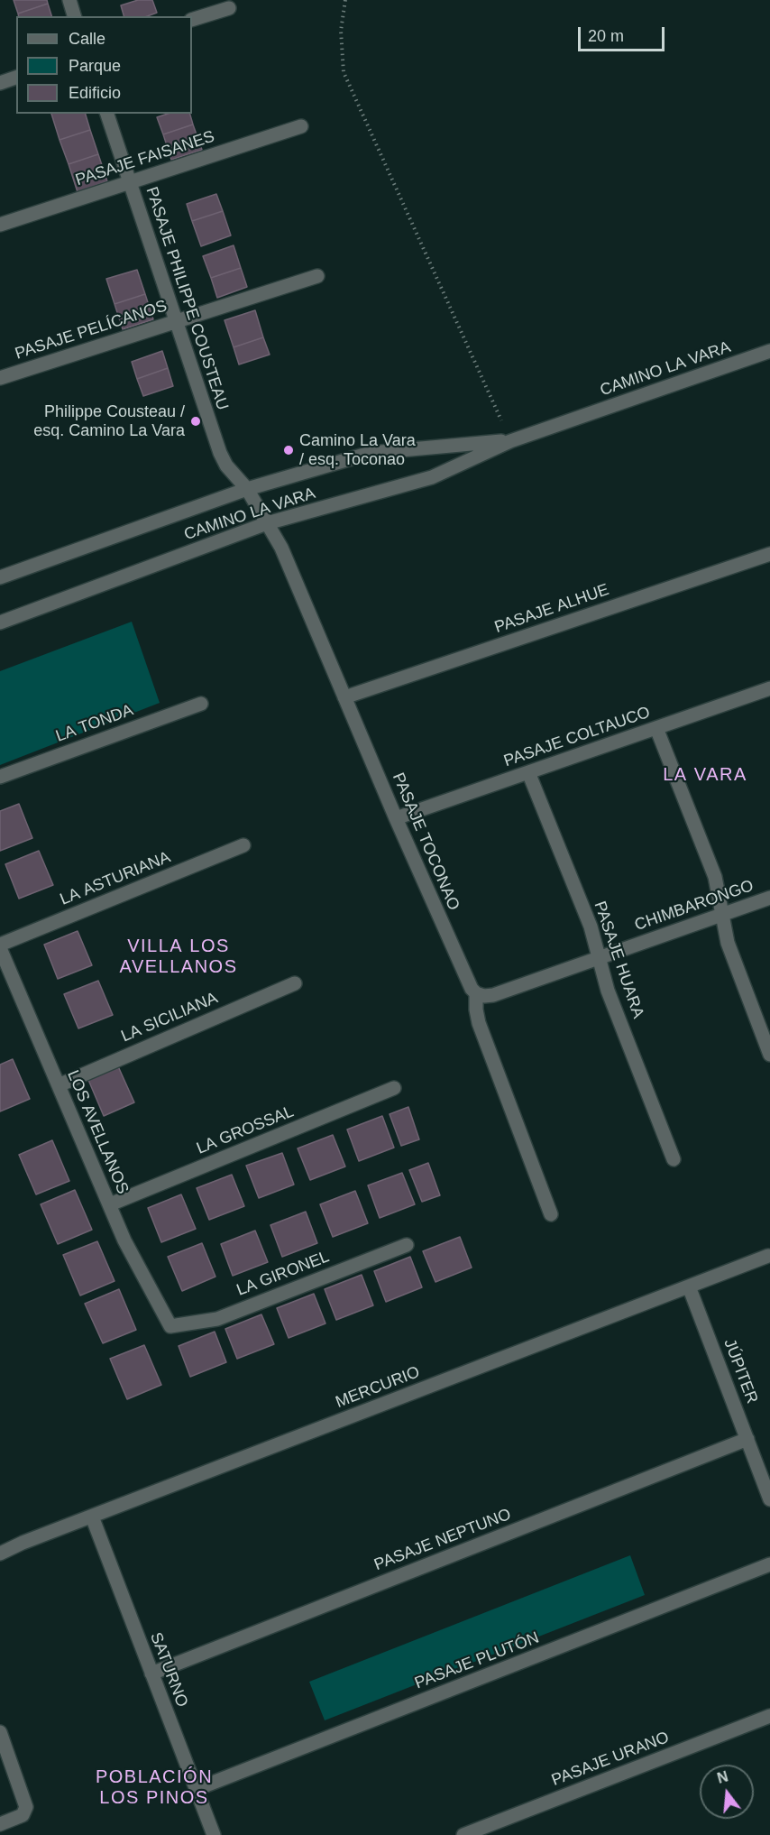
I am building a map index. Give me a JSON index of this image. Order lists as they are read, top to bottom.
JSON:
{
  "streets": {
    "street": [
      "PASAJE FAISANES",
      "PASAJE PHILIPPE COUSTEAU",
      "PASAJE PELÍCANOS",
      "CAMINO LA VARA",
      "PASAJE ALHUE",
      "LA TONDA",
      "PASAJE COLTAUCO",
      "PASAJE TOCONAO",
      "LA ASTURIANA",
      "CHIMBARONGO",
      "PASAJE HUARA",
      "LA SICILIANA",
      "LA GROSSAL",
      "LOS AVELLANOS",
      "LA GIRONEL",
      "JÚPITER",
      "MERCURIO",
      "PASAJE NEPTUNO",
      "PASAJE PLUTÓN",
      "SATURNO",
      "PASAJE URANO"
    ]
  },
  "crossings": [
    ["PASAJE FAISANES", "PASAJE PHILIPPE COUSTEAU"],
    ["PASAJE PHILIPPE COUSTEAU", "PASAJE PELÍCANOS"],
    ["PASAJE PHILIPPE COUSTEAU", "CAMINO LA VARA"],
    ["PASAJE PHILIPPE COUSTEAU", "PASAJE TOCONAO"],
    ["CAMINO LA VARA", "PASAJE TOCONAO"],
    ["PASAJE ALHUE", "PASAJE TOCONAO"],
    ["PASAJE COLTAUCO", "PASAJE TOCONAO"],
    ["PASAJE COLTAUCO", "PASAJE HUARA"],
    ["PASAJE TOCONAO", "CHIMBARONGO"],
    ["LA ASTURIANA", "LOS AVELLANOS"],
    ["CHIMBARONGO", "PASAJE HUARA"],
    ["LA SICILIANA", "LOS AVELLANOS"],
    ["LA GROSSAL", "LOS AVELLANOS"],
    ["LOS AVELLANOS", "LA GIRONEL"],
    ["JÚPITER", "MERCURIO"],
    ["JÚPITER", "PASAJE NEPTUNO"],
    ["MERCURIO", "SATURNO"],
    ["PASAJE NEPTUNO", "SATURNO"],
    ["PASAJE PLUTÓN", "SATURNO"]
  ],
  "districts": ["LA VARA", "VILLA LOS AVELLANOS", "POBLACIÓN LOS PINOS"],
  "places": ["Philippe Cousteau / esq. Camino La Vara", "Camino La Vara / esq. Toconao"],
  "legend": ["Calle", "Parque", "Edificio"],
  "scale_bar": "20 m",
  "north": "top"
}
